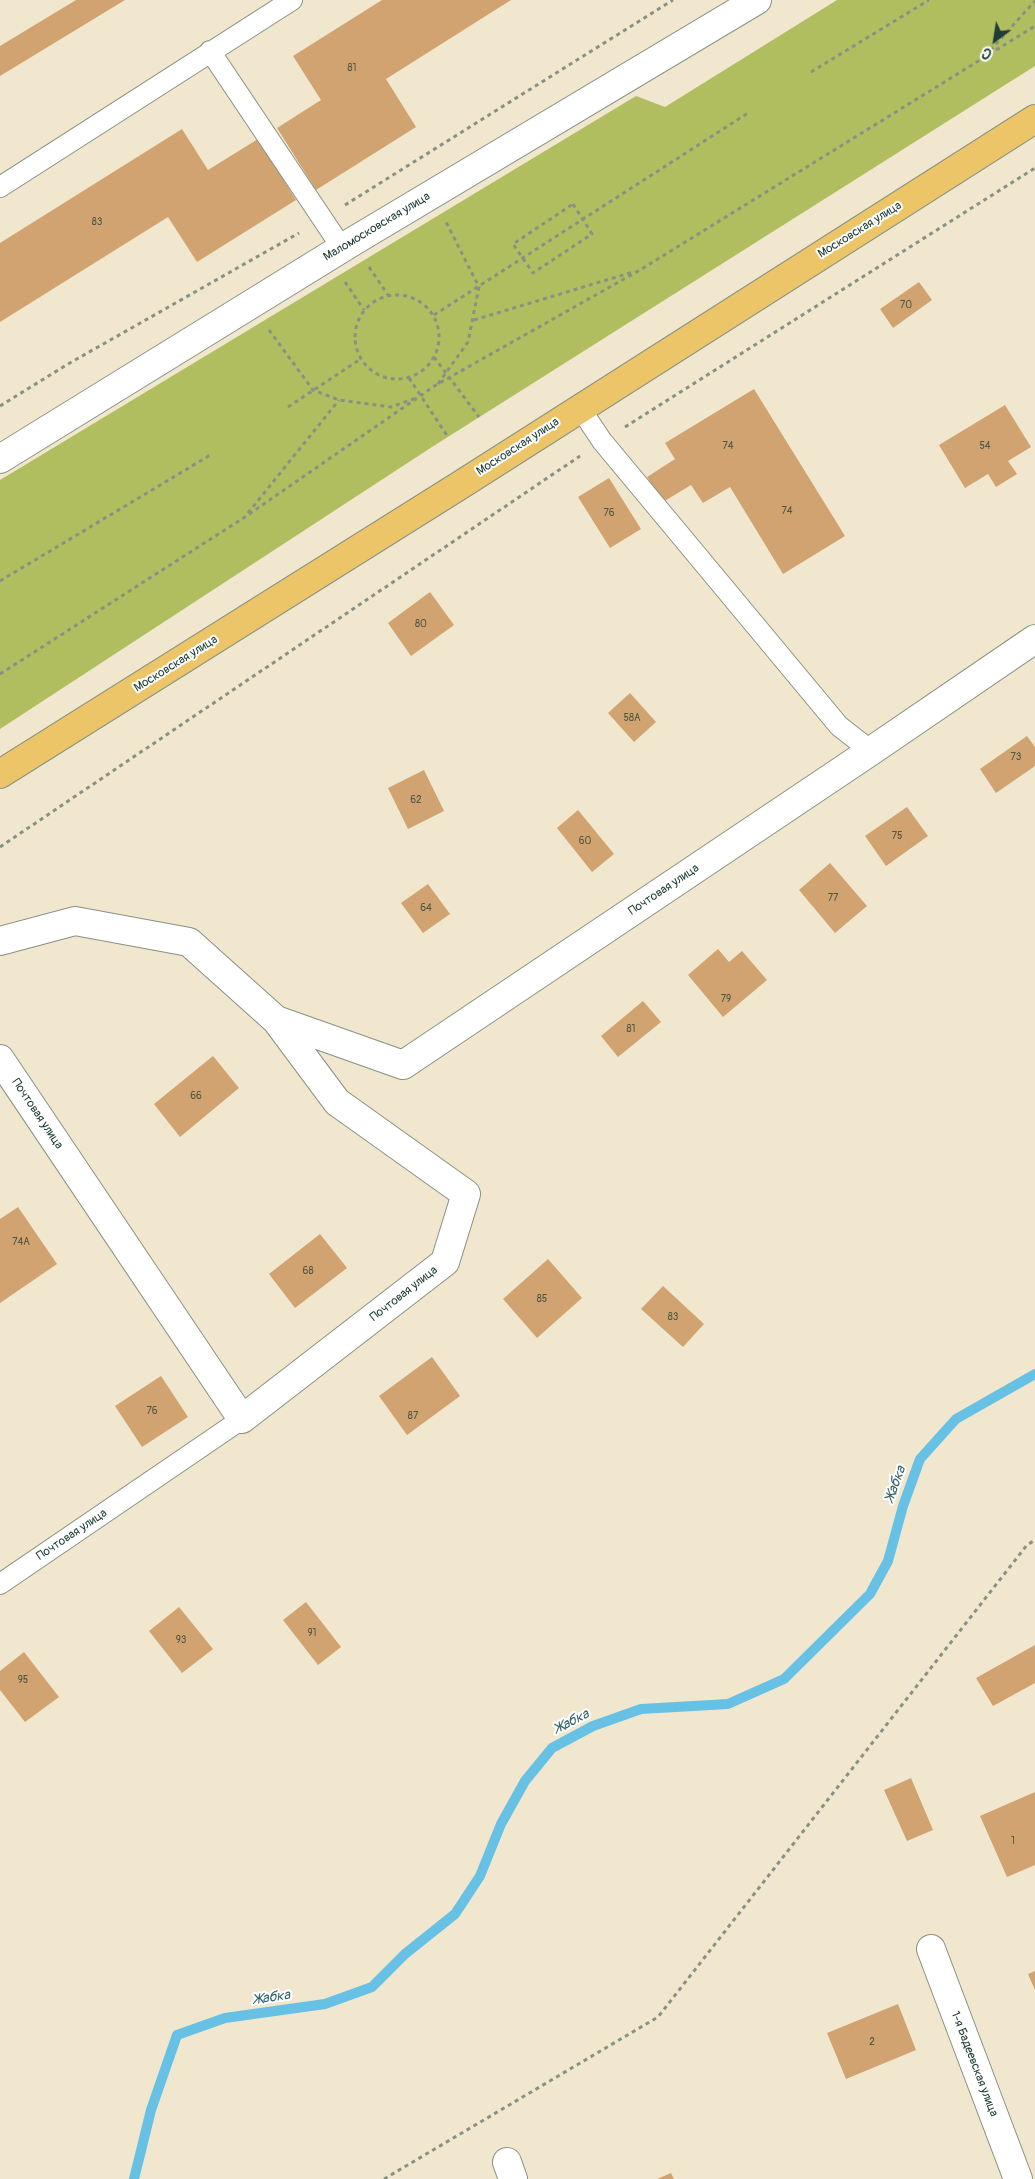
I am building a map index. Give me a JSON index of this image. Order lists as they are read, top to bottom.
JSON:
{
  "streets": {
    "main road": ["Московская улица"],
    "street": ["Маломосковская улица", "Почтовая улица", "1-я Бадеевская улица"]
  },
  "water": ["Жабка"],
  "house_numbers": [
    "81",
    "83",
    "70",
    "74",
    "54",
    "74",
    "76",
    "80",
    "58А",
    "73",
    "62",
    "75",
    "60",
    "77",
    "64",
    "79",
    "81",
    "66",
    "74А",
    "68",
    "85",
    "83",
    "76",
    "87",
    "91",
    "93",
    "95",
    "1",
    "2"
  ],
  "north": "bottom left"
}
